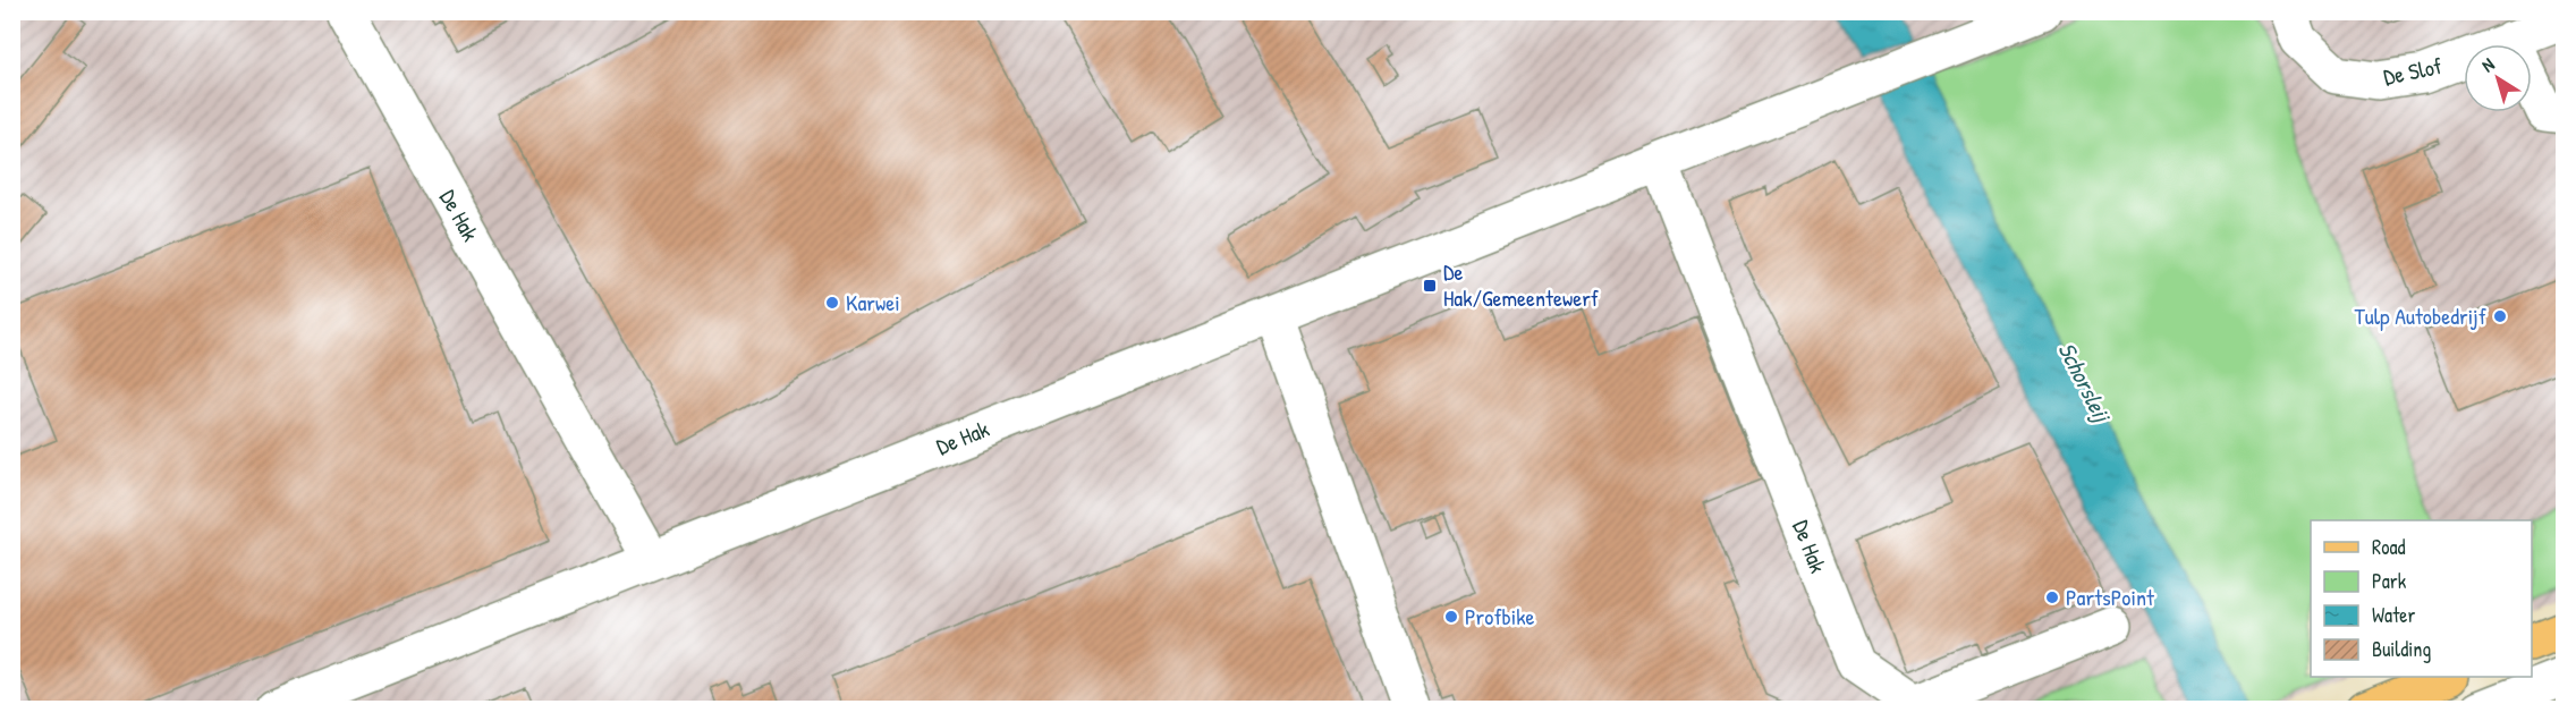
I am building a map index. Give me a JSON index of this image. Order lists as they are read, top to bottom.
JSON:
{
  "streets": {
    "street": ["De Slof", "De Hak"]
  },
  "water": ["Schorsleij"],
  "places": {
    "transit": ["De Hak/Gemeentewerf"],
    "other": [
      "Karwei",
      "Tulp Autobedrijf",
      "PartsPoint",
      "Profbike"
    ]
  },
  "legend": [
    "Road",
    "Park",
    "Water",
    "Building"
  ],
  "north": "top left"
}
